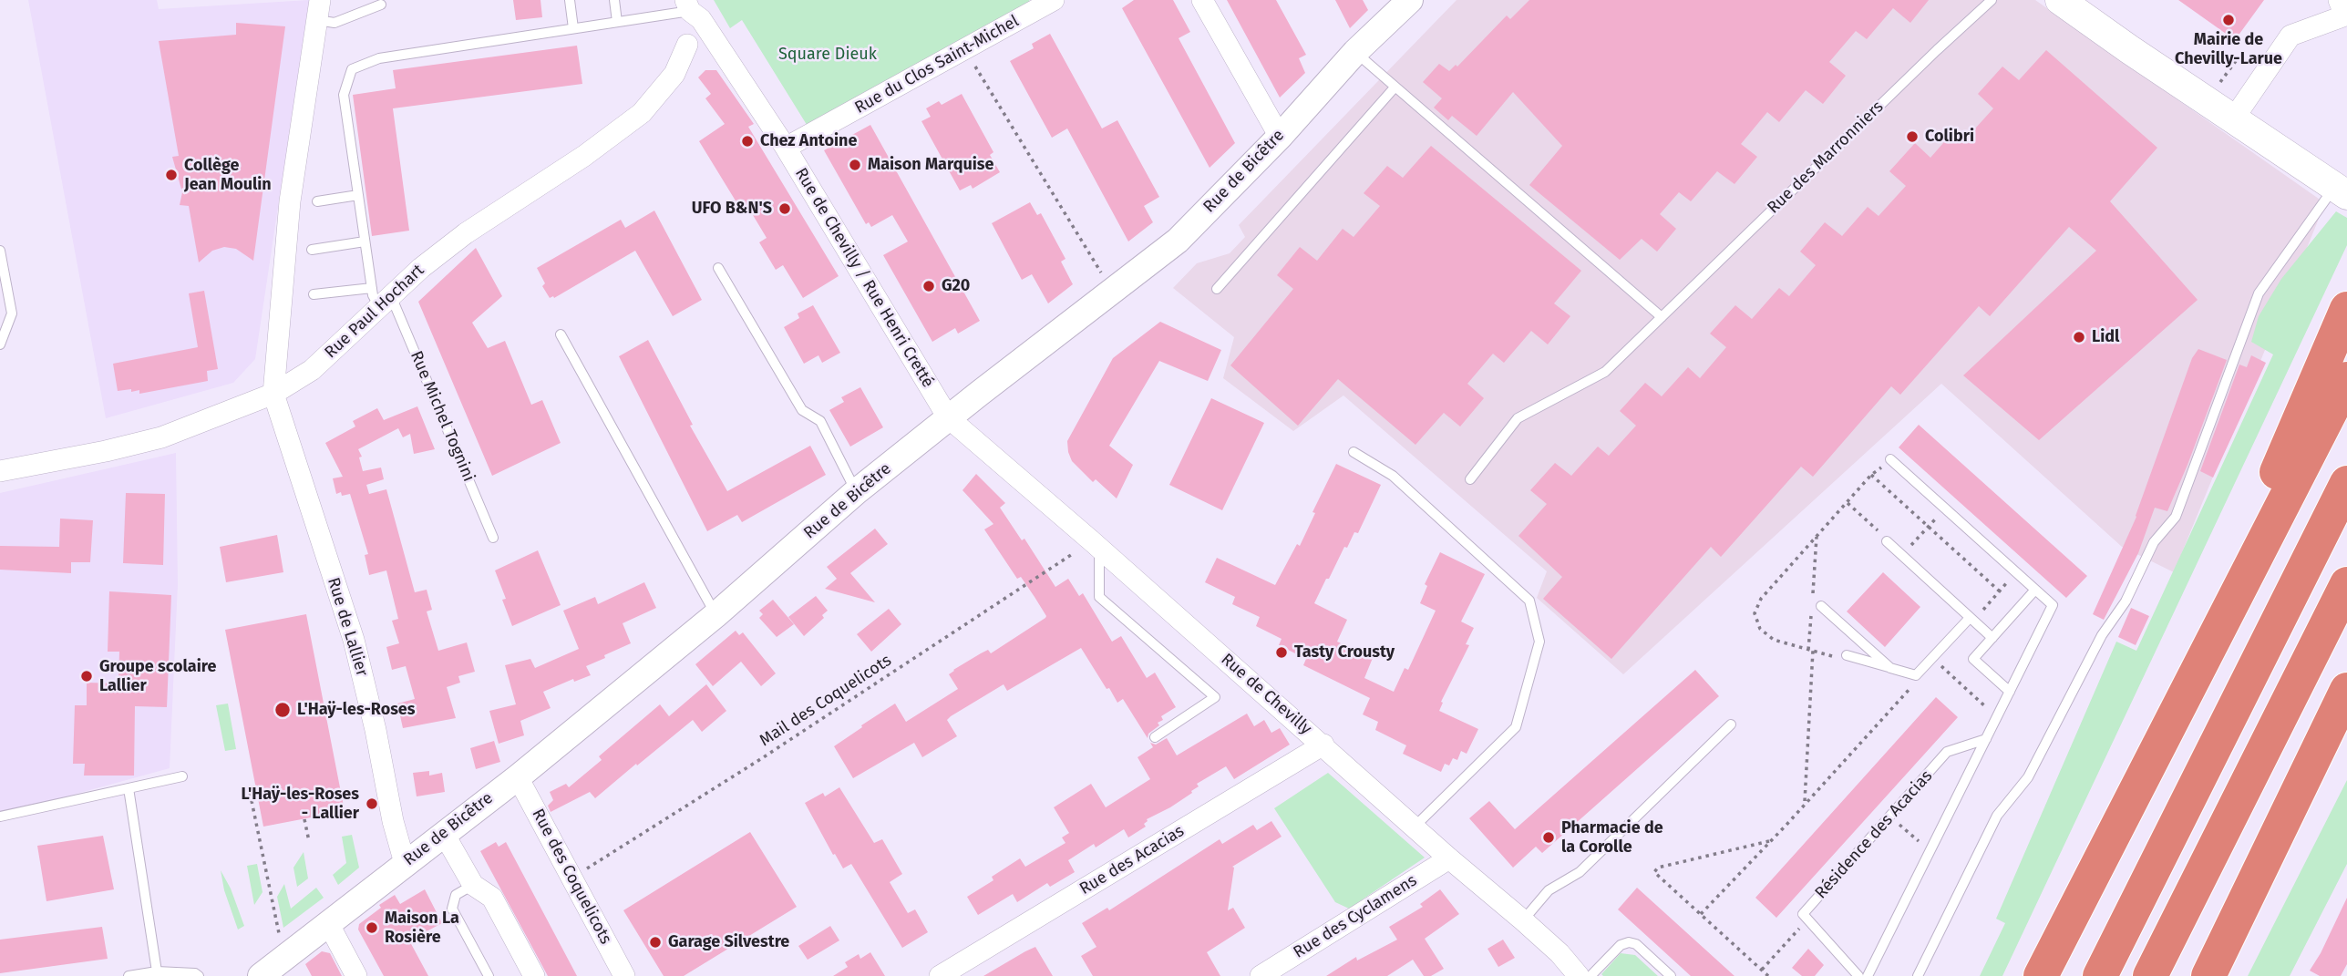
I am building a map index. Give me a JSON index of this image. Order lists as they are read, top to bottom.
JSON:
{
  "streets": {
    "street": [
      "Rue du Clos Saint-Michel",
      "Rue de Bicêtre",
      "Rue de Chevilly / Rue Henri Cretté",
      "Rue Paul Hochart",
      "Rue de Lallier",
      "Rue de Chevilly",
      "Rue des Acacias",
      "Rue des Coquelicots",
      "Rue des Cyclamens"
    ],
    "lane": ["Rue des Marronniers", "Rue Michel Tognini", "Résidence des Acacias"],
    "path": ["Mail des Coquelicots"]
  },
  "crossings": [
    ["Rue du Clos Saint-Michel", "Rue de Chevilly / Rue Henri Cretté"],
    ["Rue de Bicêtre", "Rue de Chevilly / Rue Henri Cretté"],
    ["Rue de Bicêtre", "Rue de Lallier"],
    ["Rue de Bicêtre", "Rue de Chevilly"],
    ["Rue de Bicêtre", "Rue des Coquelicots"],
    ["Rue de Chevilly / Rue Henri Cretté", "Rue de Chevilly"],
    ["Rue Paul Hochart", "Rue Michel Tognini"],
    ["Rue Paul Hochart", "Rue de Lallier"],
    ["Rue de Chevilly", "Mail des Coquelicots"],
    ["Rue de Chevilly", "Rue des Acacias"],
    ["Rue de Chevilly", "Rue des Cyclamens"],
    ["Mail des Coquelicots", "Rue des Coquelicots"]
  ],
  "parks": ["Square Dieuk"],
  "places": [
    "Mairie de Chevilly-Larue",
    "Colibri",
    "Chez Antoine",
    "Maison Marquise",
    "Collège Jean Moulin",
    "UFO B&N'S",
    "G20",
    "Lidl",
    "Tasty Crousty",
    "Groupe scolaire Lallier",
    "L'Haÿ-les-Roses",
    "L'Haÿ-les-Roses - Lallier",
    "Pharmacie de la Corolle",
    "Maison La Rosière",
    "Garage Silvestre"
  ]
}
